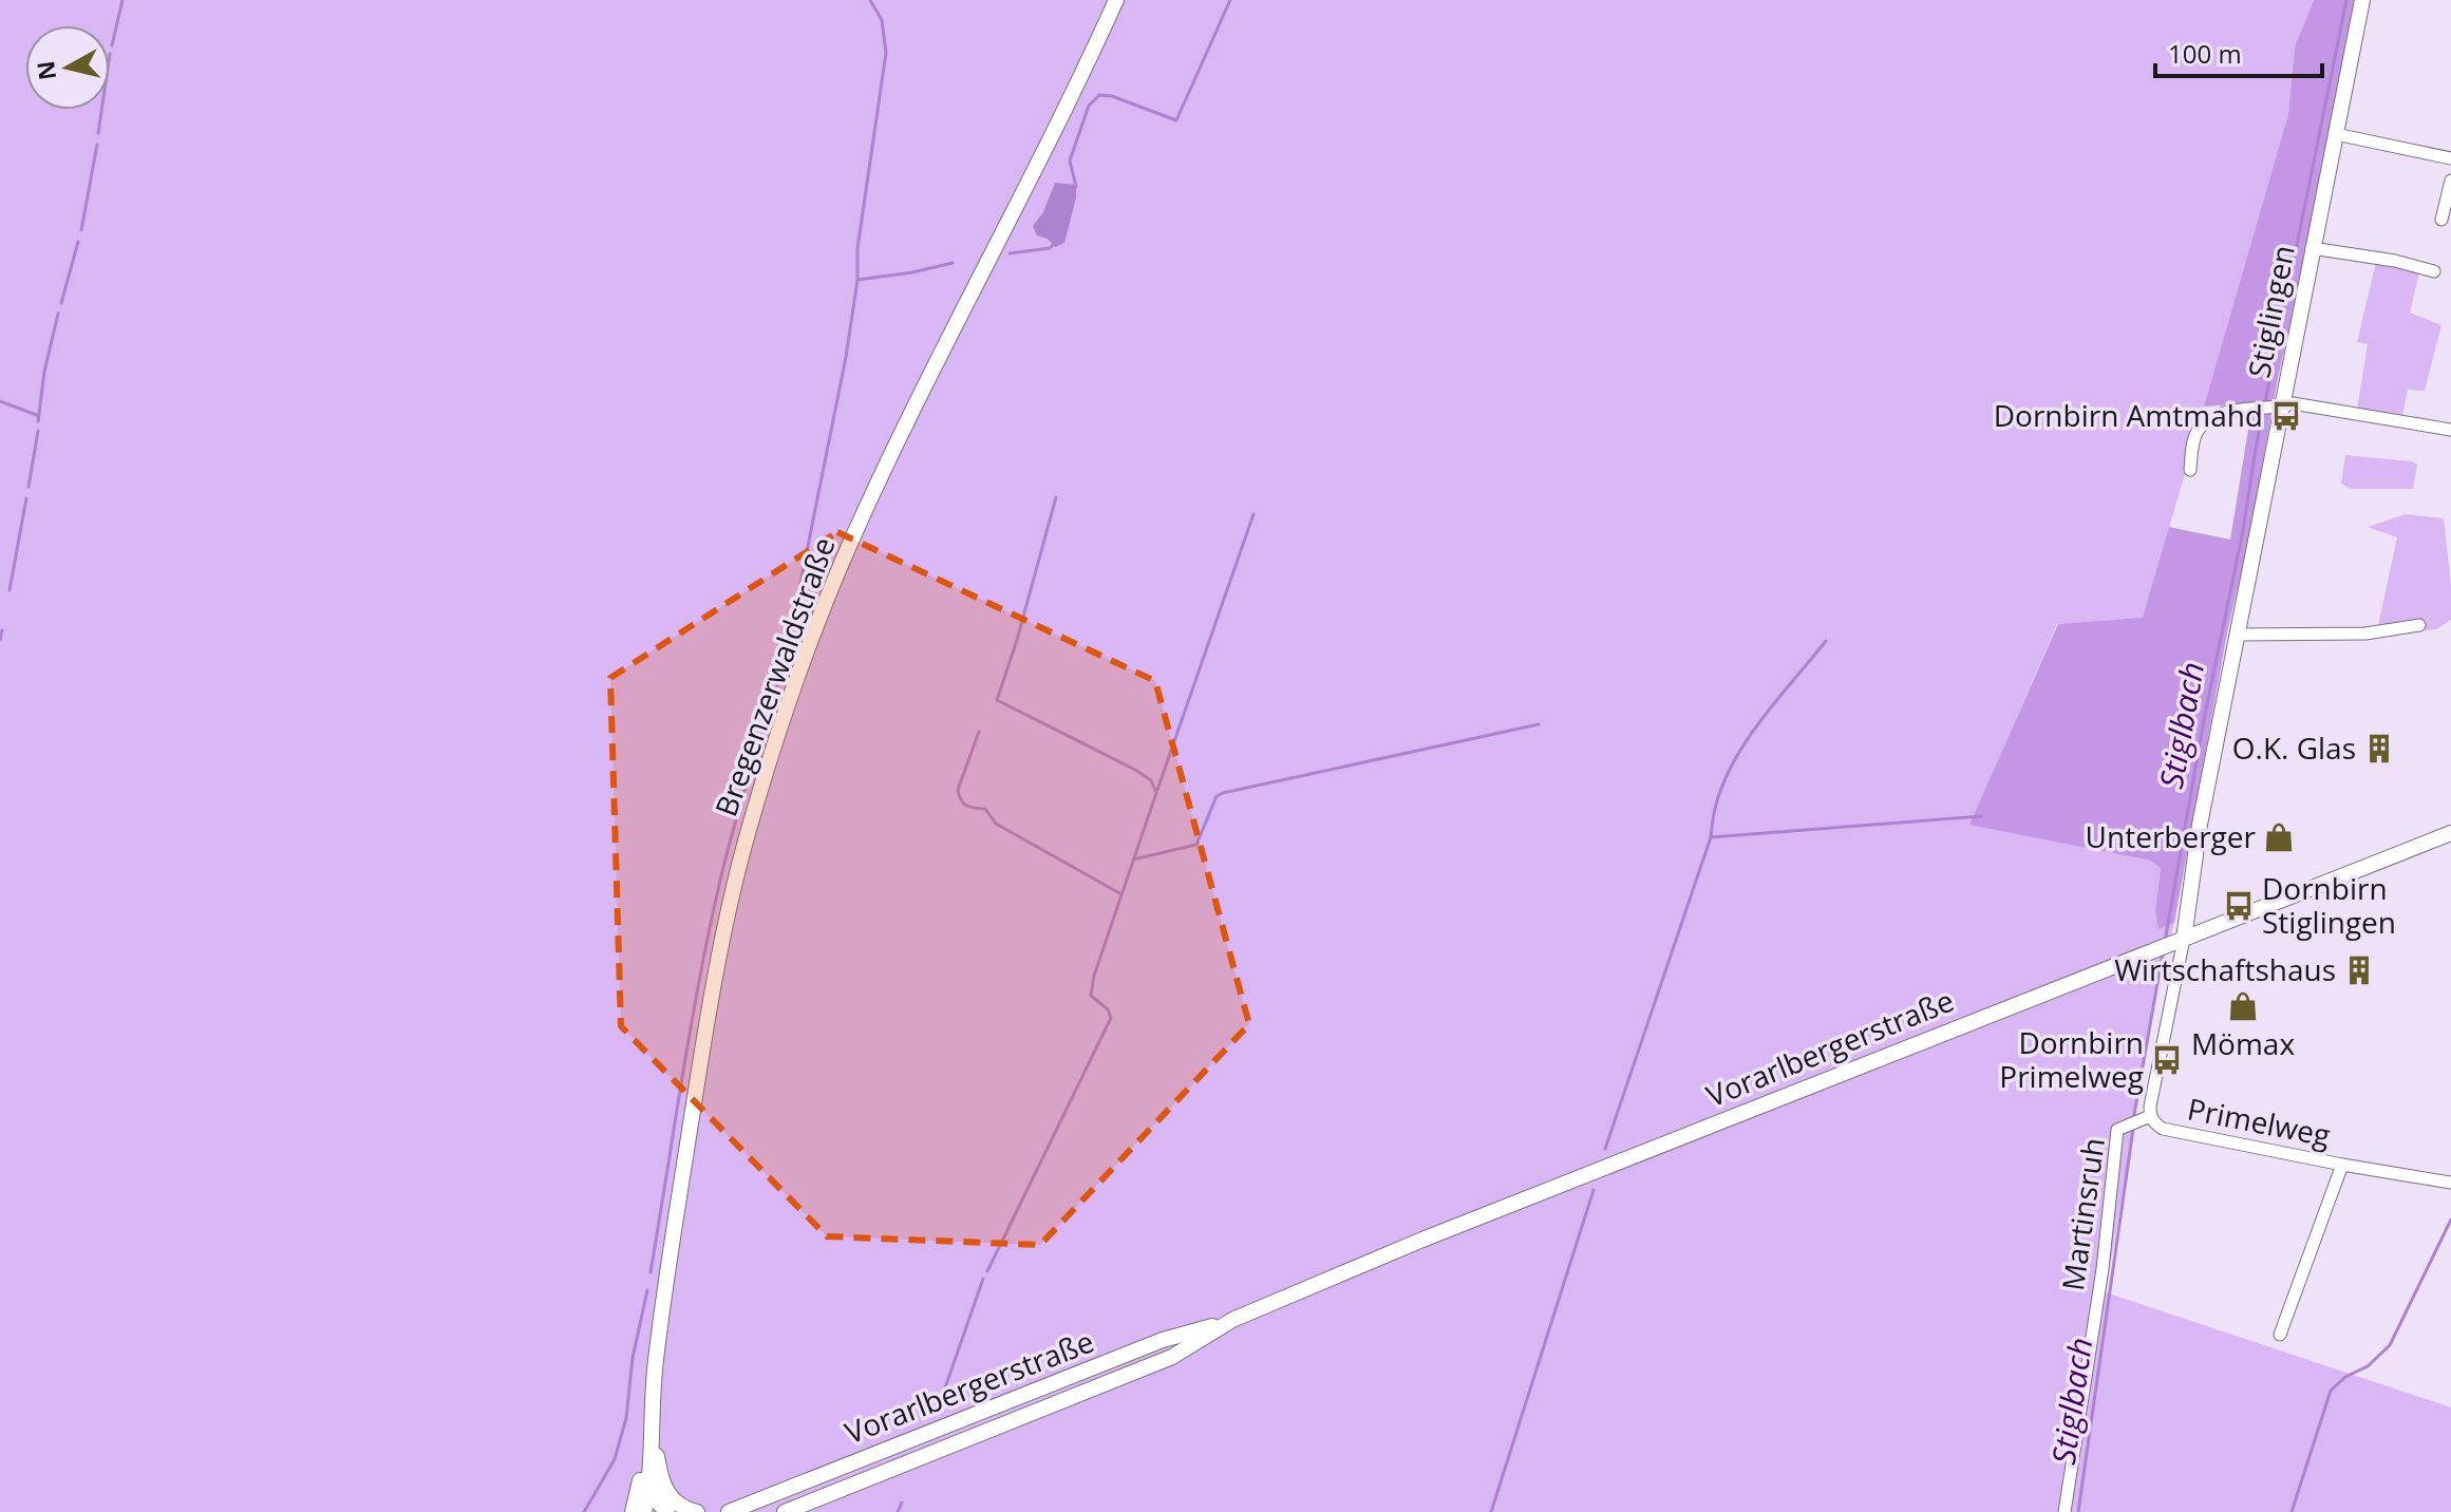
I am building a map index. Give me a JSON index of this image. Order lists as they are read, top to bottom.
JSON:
{
  "streets": {
    "main road": ["Stiglingen", "Bregenzerwaldstraße", "Vorarlbergerstraße"],
    "street": ["Primelweg", "Martinsruh"]
  },
  "crossings": [
    ["Stiglingen", "Vorarlbergerstraße"],
    ["Stiglingen", "Primelweg"],
    ["Vorarlbergerstraße", "Primelweg"],
    ["Primelweg", "Martinsruh"]
  ],
  "water": ["Stiglbach"],
  "places": {
    "bus stop": ["Dornbirn Amtmahd", "Dornbirn Stiglingen", "Dornbirn Primelweg"],
    "building": ["O.K. Glas", "Wirtschaftshaus"],
    "shop": ["Unterberger", "Mömax"]
  },
  "scale_bar": "100 m",
  "north": "left"
}
